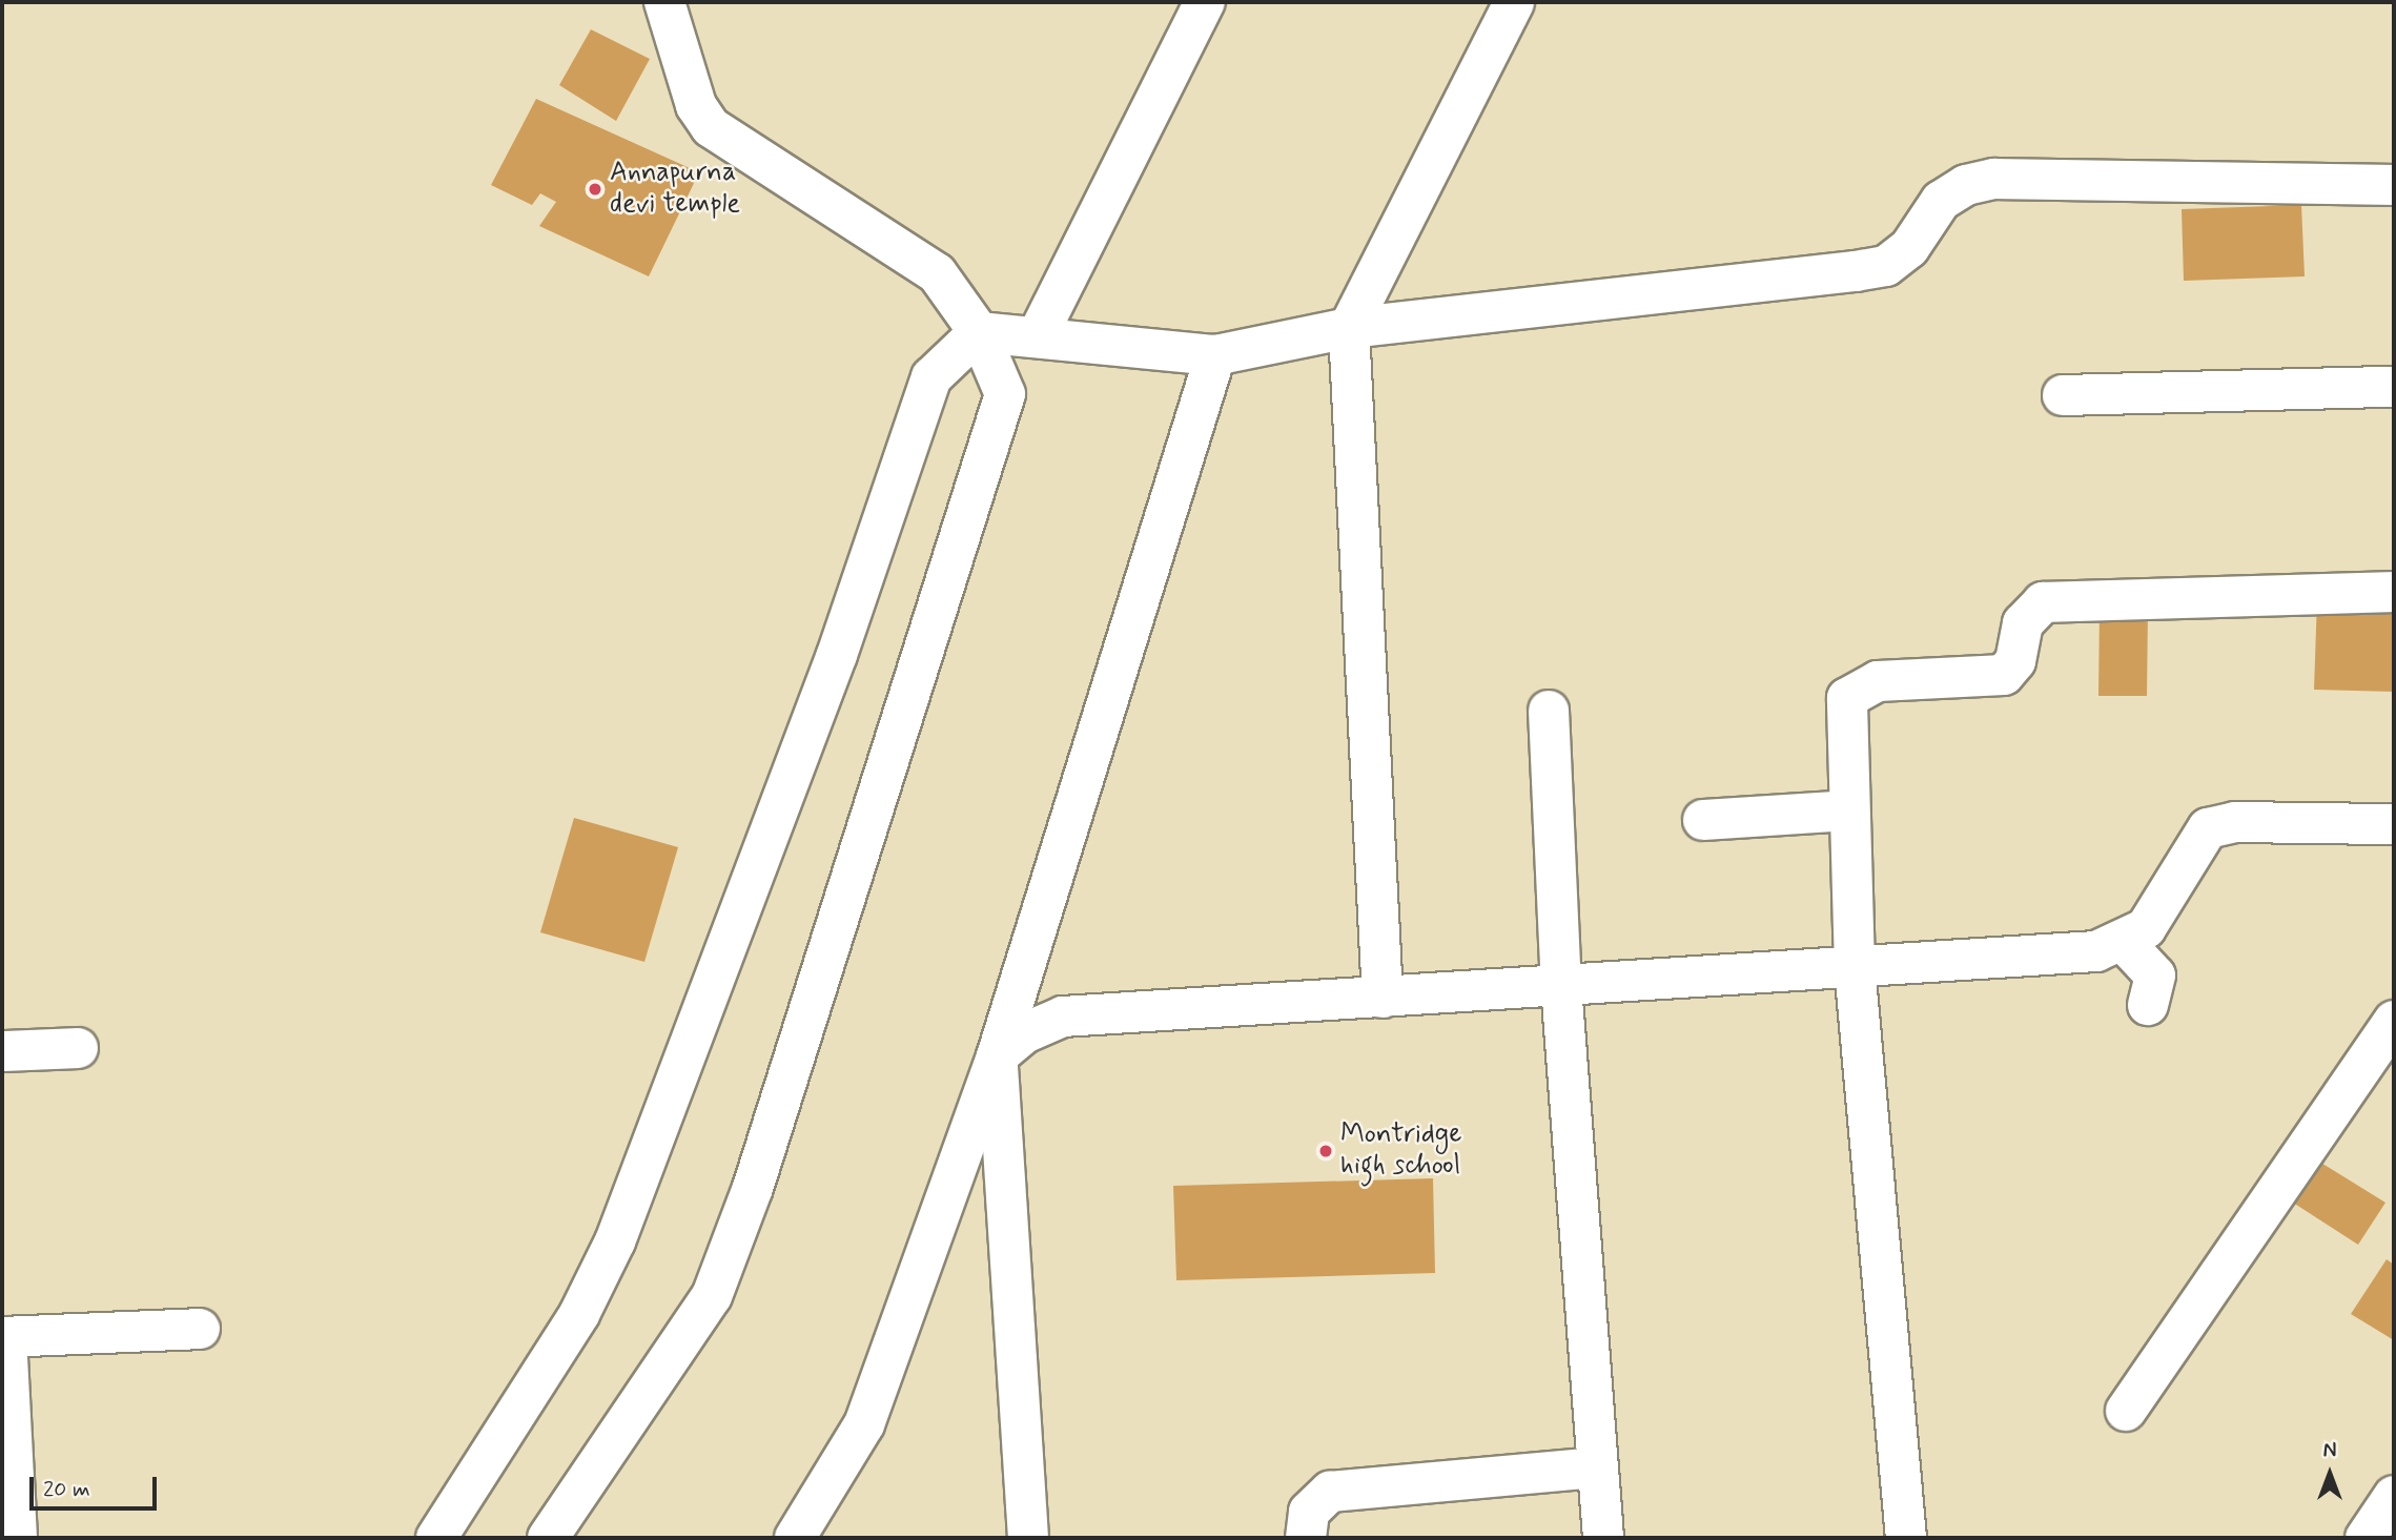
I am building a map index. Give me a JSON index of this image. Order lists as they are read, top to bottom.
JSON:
{
  "places": ["Annapurna devi temple", "Montridge high school"],
  "scale_bar": "20 m",
  "north": "top"
}
